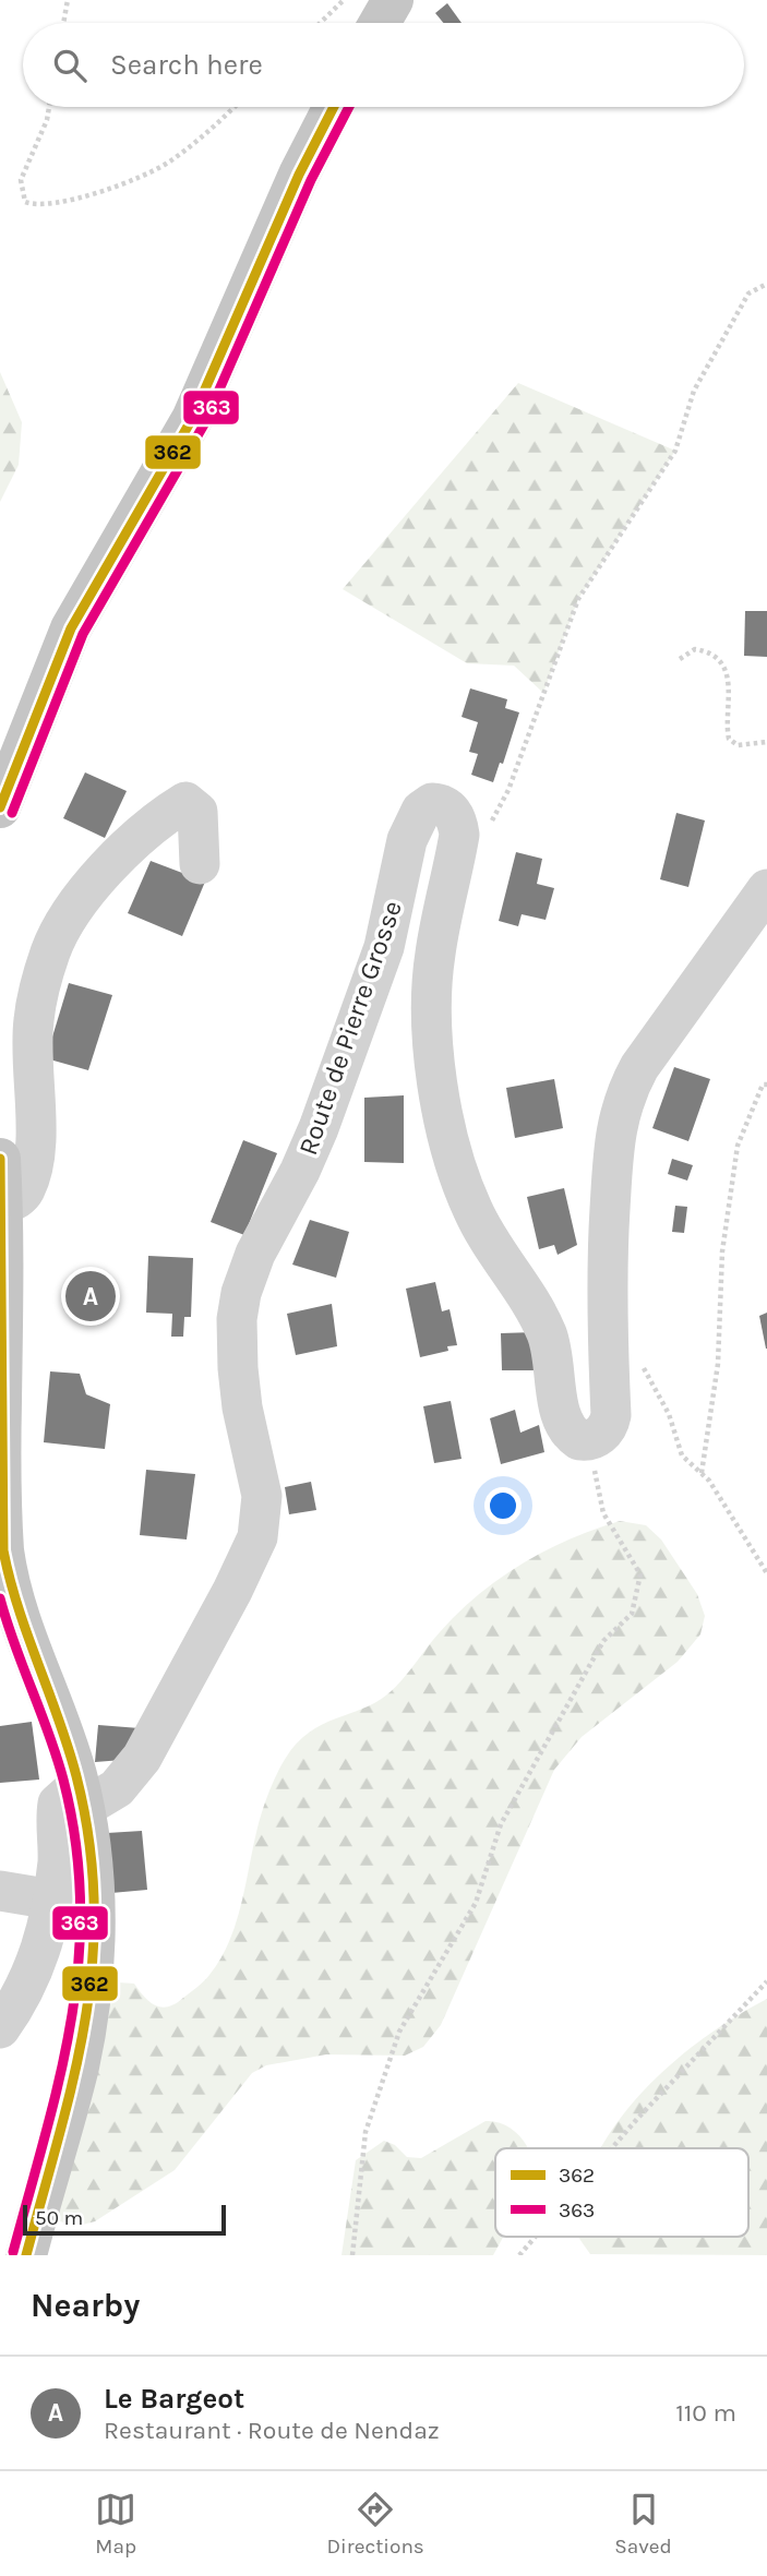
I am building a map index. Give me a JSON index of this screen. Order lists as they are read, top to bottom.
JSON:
{
  "streets": {
    "street": ["Route de Pierre Grosse"]
  },
  "lines": ["transit line 362", "transit line 363"],
  "legend": ["362", "363"],
  "scale_bar": "50 m",
  "page": {
    "search": "Search here",
    "pins": "A",
    "scale": "50 m",
    "heading": "Nearby",
    "list": [
      {
        "mark": "A",
        "name": "Le Bargeot",
        "note": "Restaurant · Route de Nendaz",
        "value": "110 m"
      }
    ],
    "nav": ["Map", "Directions", "Saved"]
  }
}
